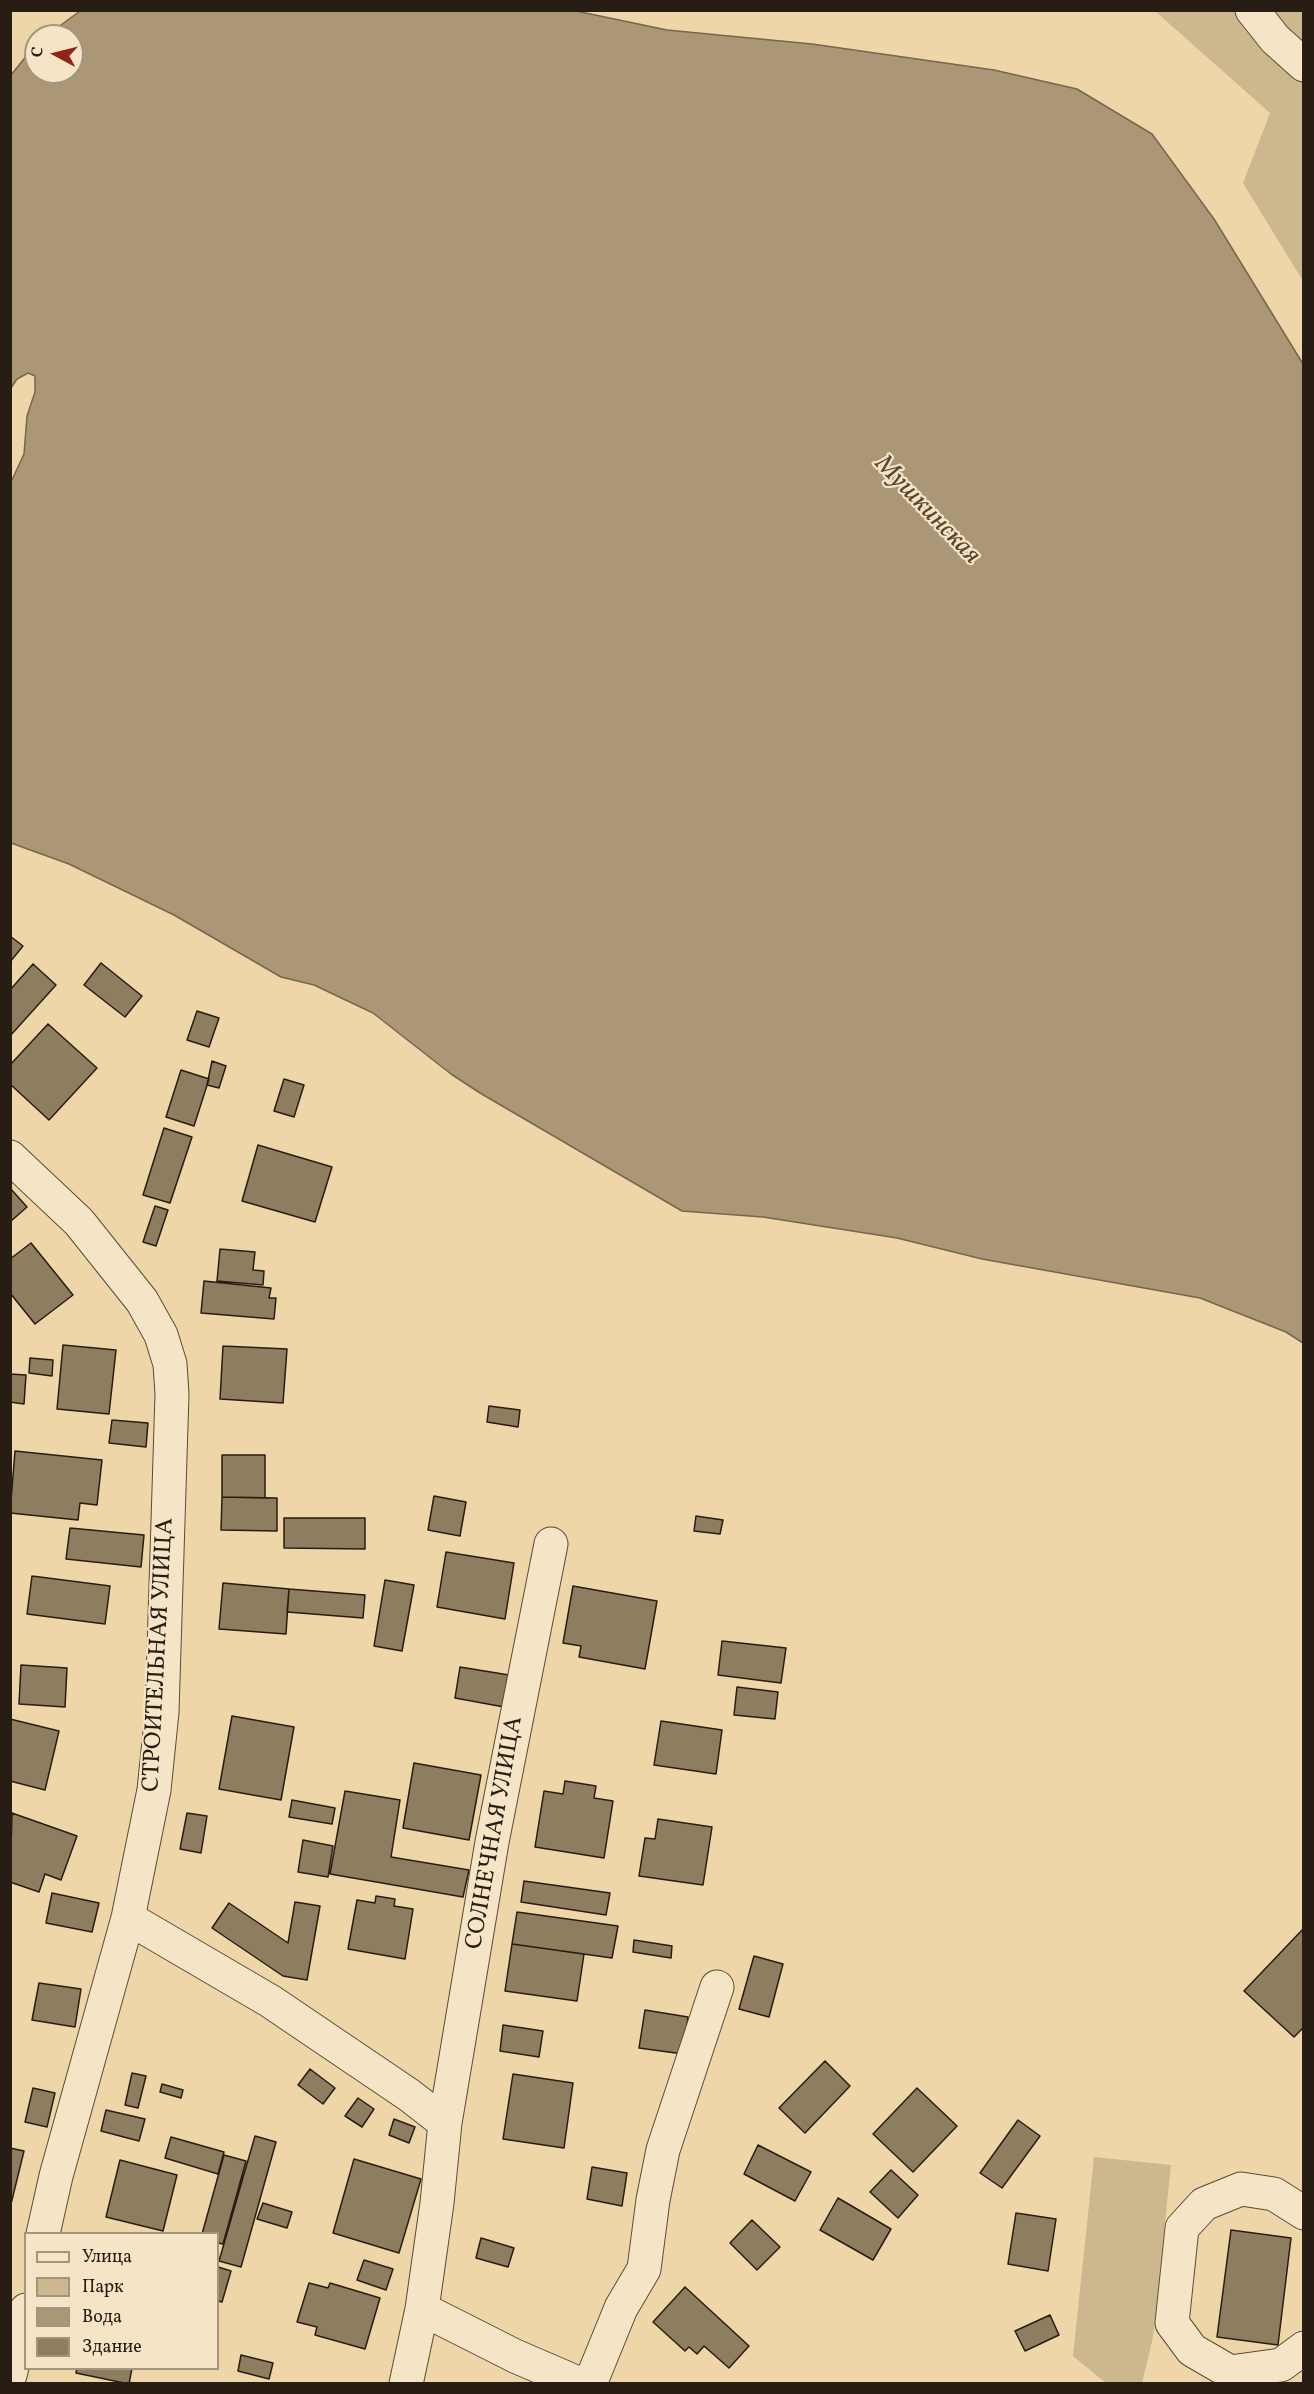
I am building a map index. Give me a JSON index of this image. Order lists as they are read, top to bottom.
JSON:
{
  "streets": {
    "street": ["СТРОИТЕЛЬНАЯ УЛИЦА", "СОЛНЕЧНАЯ УЛИЦА"]
  },
  "water": ["Мушкинская"],
  "legend": [
    "Улица",
    "Парк",
    "Вода",
    "Здание"
  ],
  "north": "left"
}
